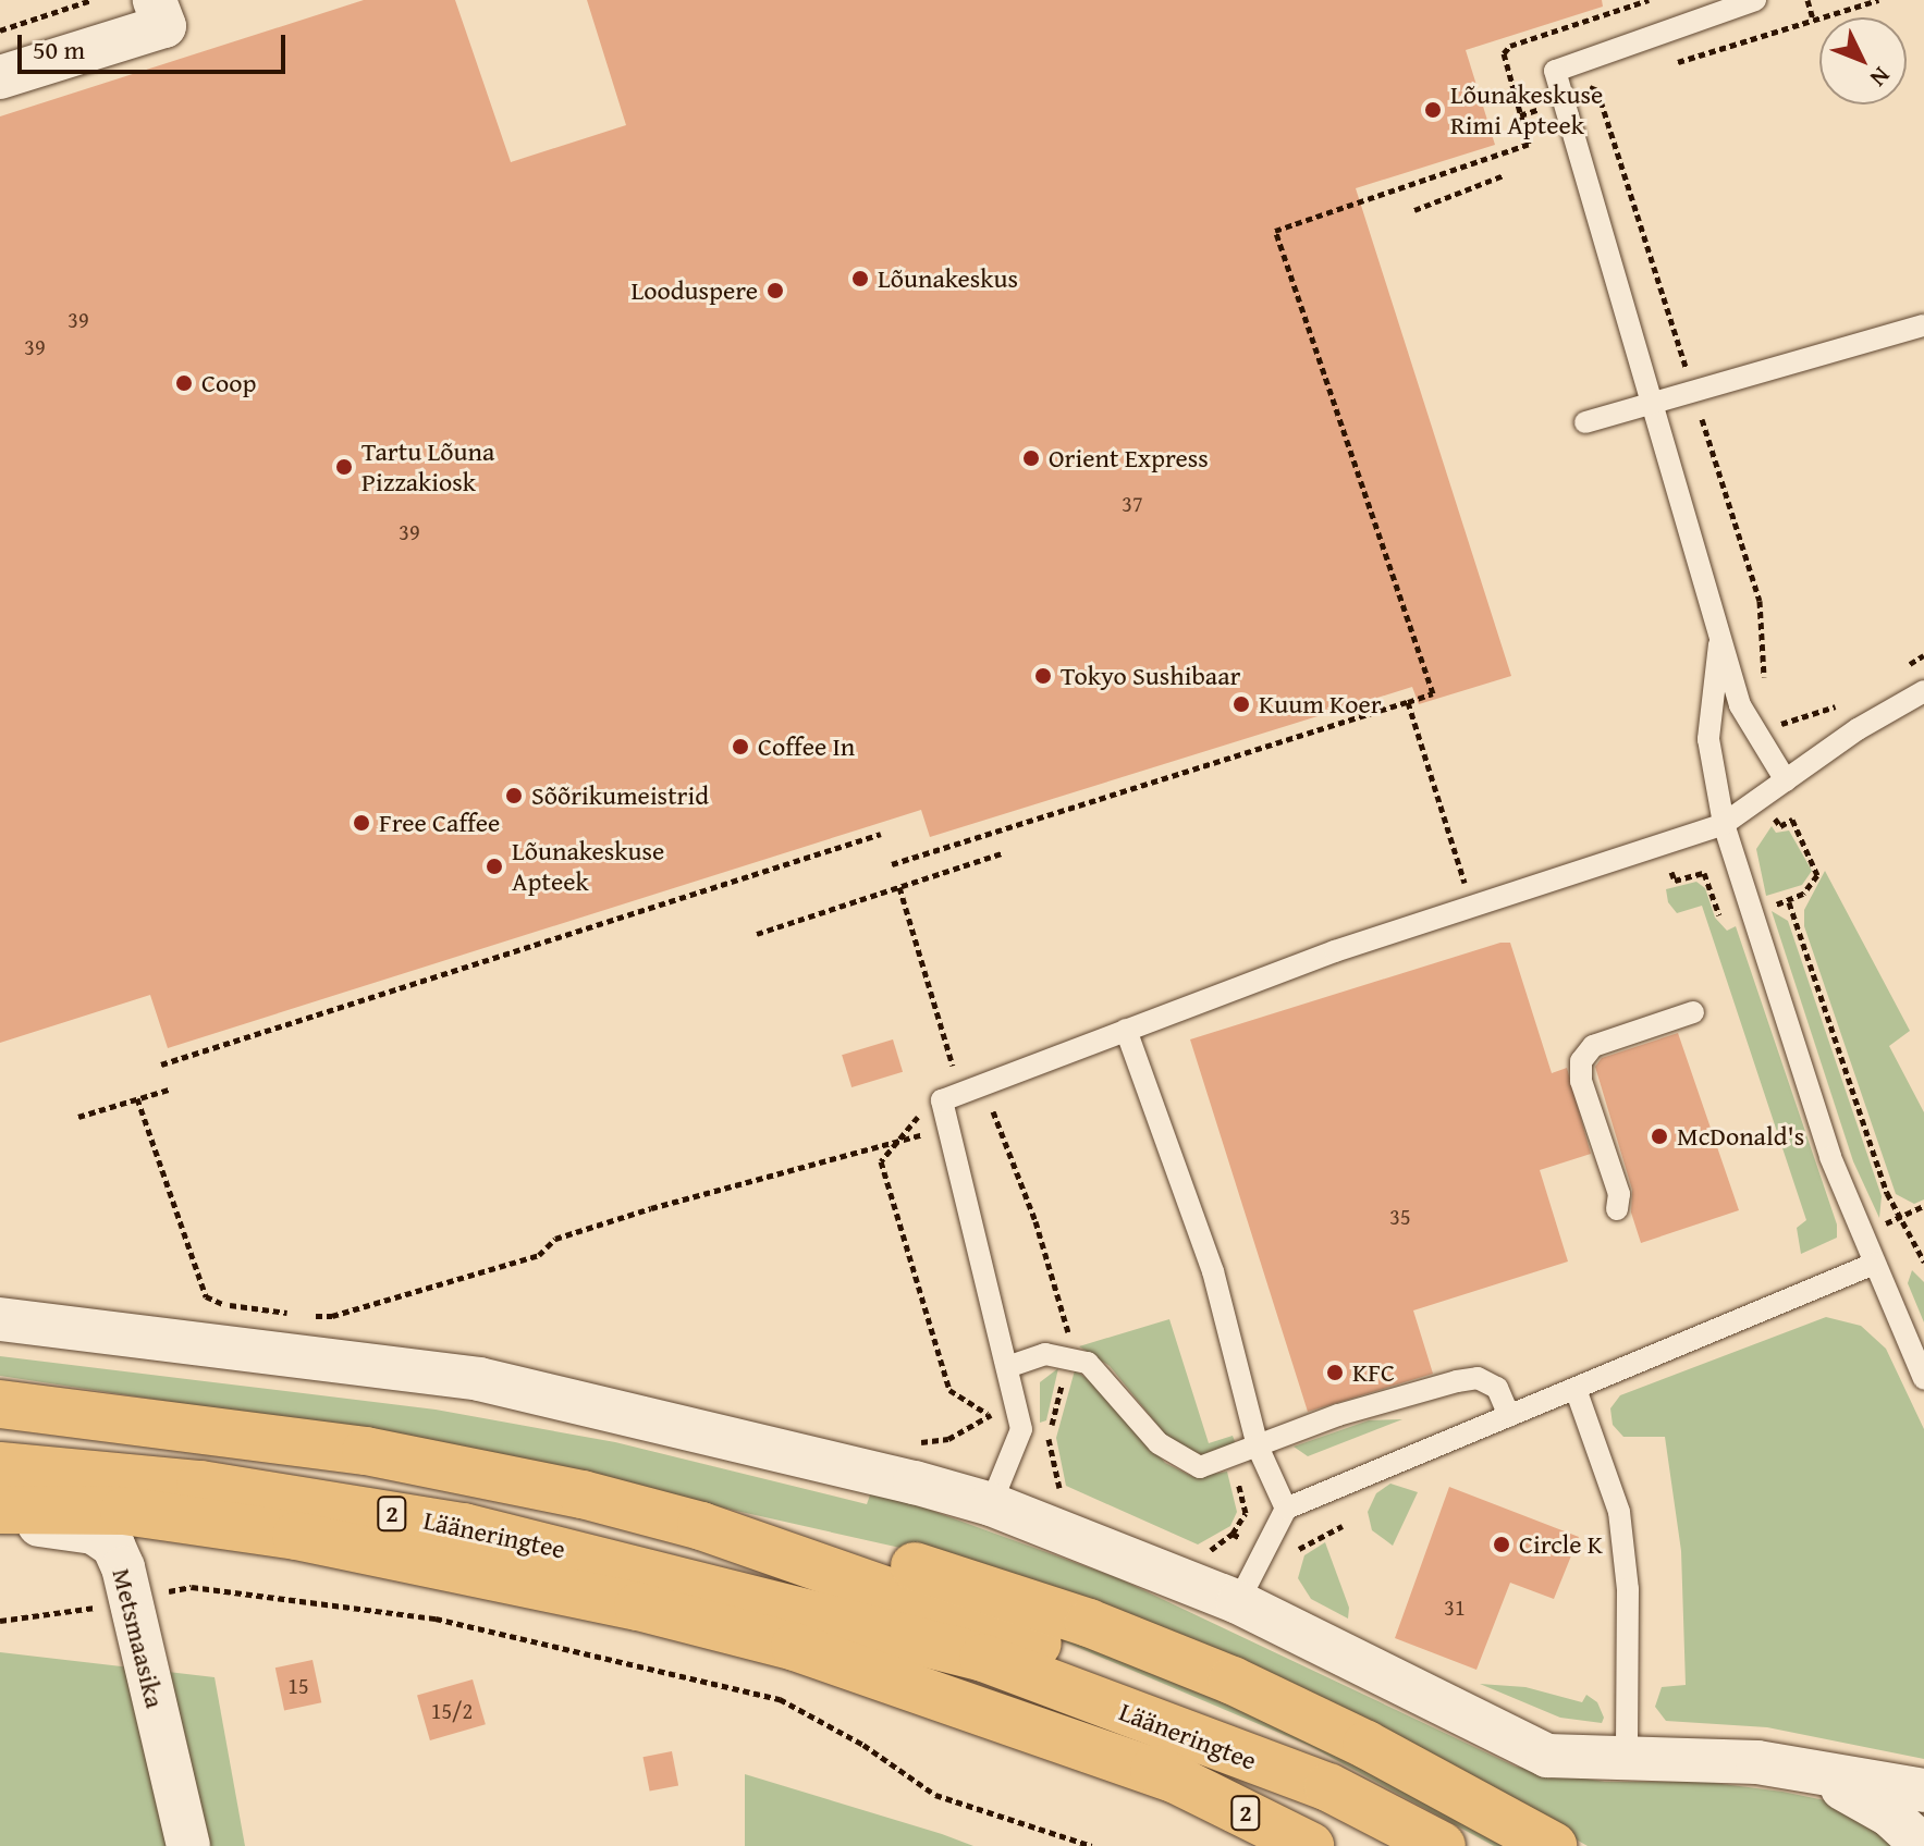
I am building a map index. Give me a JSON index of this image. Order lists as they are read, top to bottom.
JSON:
{
  "streets": {
    "highway": ["2", "Lääneringtee"],
    "street": ["Metsmaasika"]
  },
  "places": [
    "Lõunakeskuse Rimi Apteek",
    "Lõunakeskus",
    "Looduspere",
    "Coop",
    "Orient Express",
    "Tartu Lõuna Pizzakiosk",
    "Tokyo Sushibaar",
    "Kuum Koer",
    "Coffee In",
    "Sõõrikumeistrid",
    "Free Caffee",
    "Lõunakeskuse Apteek",
    "McDonald's",
    "KFC",
    "Circle K"
  ],
  "house_numbers": [
    "39",
    "39",
    "37",
    "39",
    "35",
    "31",
    "15",
    "15/2"
  ],
  "scale_bar": "50 m",
  "north": "bottom right"
}
